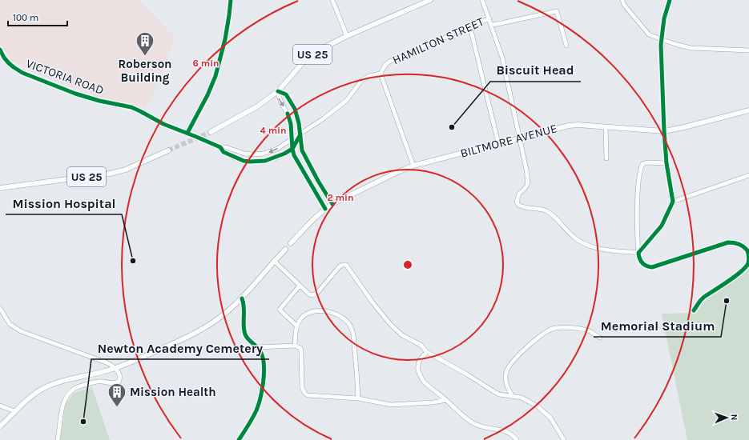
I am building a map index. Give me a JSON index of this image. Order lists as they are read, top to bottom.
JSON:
{
  "streets": {
    "main road": ["US 25", "BILTMORE AVENUE"],
    "street": ["HAMILTON STREET", "VICTORIA ROAD"]
  },
  "crossings": [
    ["HAMILTON STREET", "VICTORIA ROAD"]
  ],
  "places": {
    "building": ["Roberson Building", "Mission Health"],
    "other": [
      "Biscuit Head",
      "Mission Hospital",
      "Memorial Stadium",
      "Newton Academy Cemetery"
    ]
  },
  "scale_bar": "100 m",
  "north": "right",
  "rings": ["6 min", "4 min", "2 min"]
}
